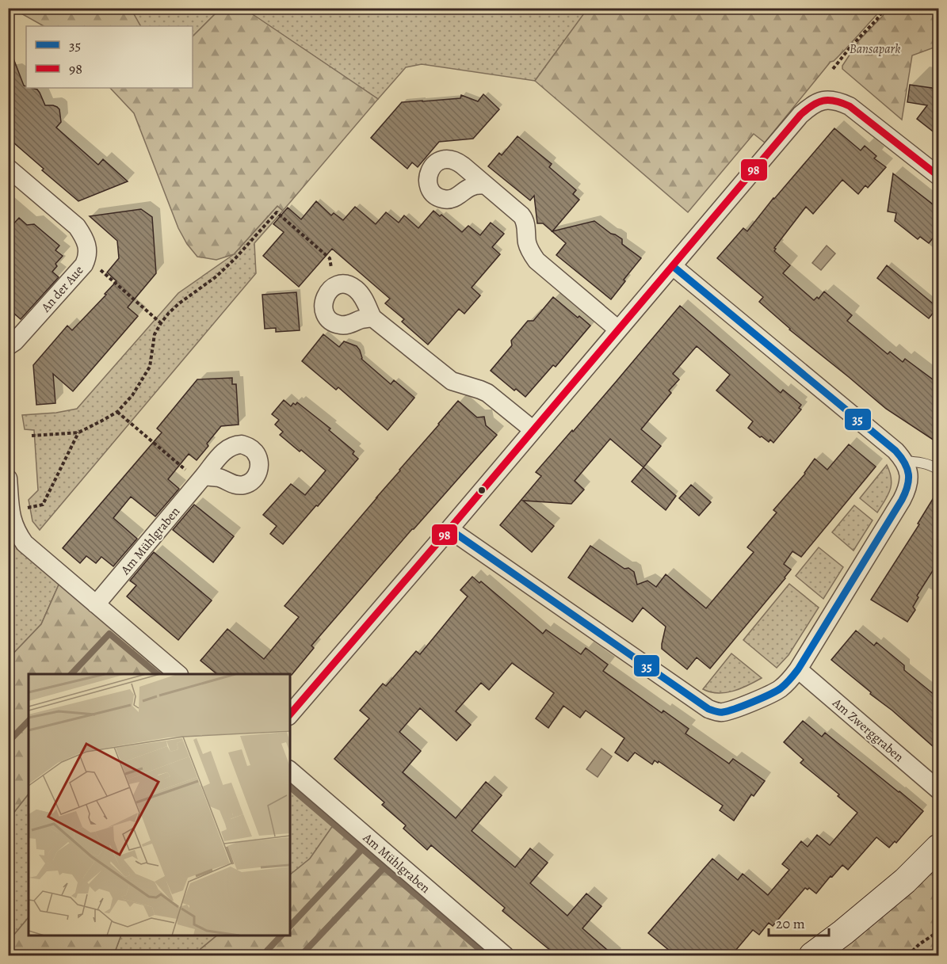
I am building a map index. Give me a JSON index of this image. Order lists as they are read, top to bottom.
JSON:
{
  "streets": {
    "street": ["An der Aue", "Am Mühlgraben", "Am Zwerggraben"]
  },
  "parks": ["Bansapark"],
  "lines": ["transit line 98", "transit line 35"],
  "legend": ["35", "98"],
  "scale_bar": "20 m"
}
